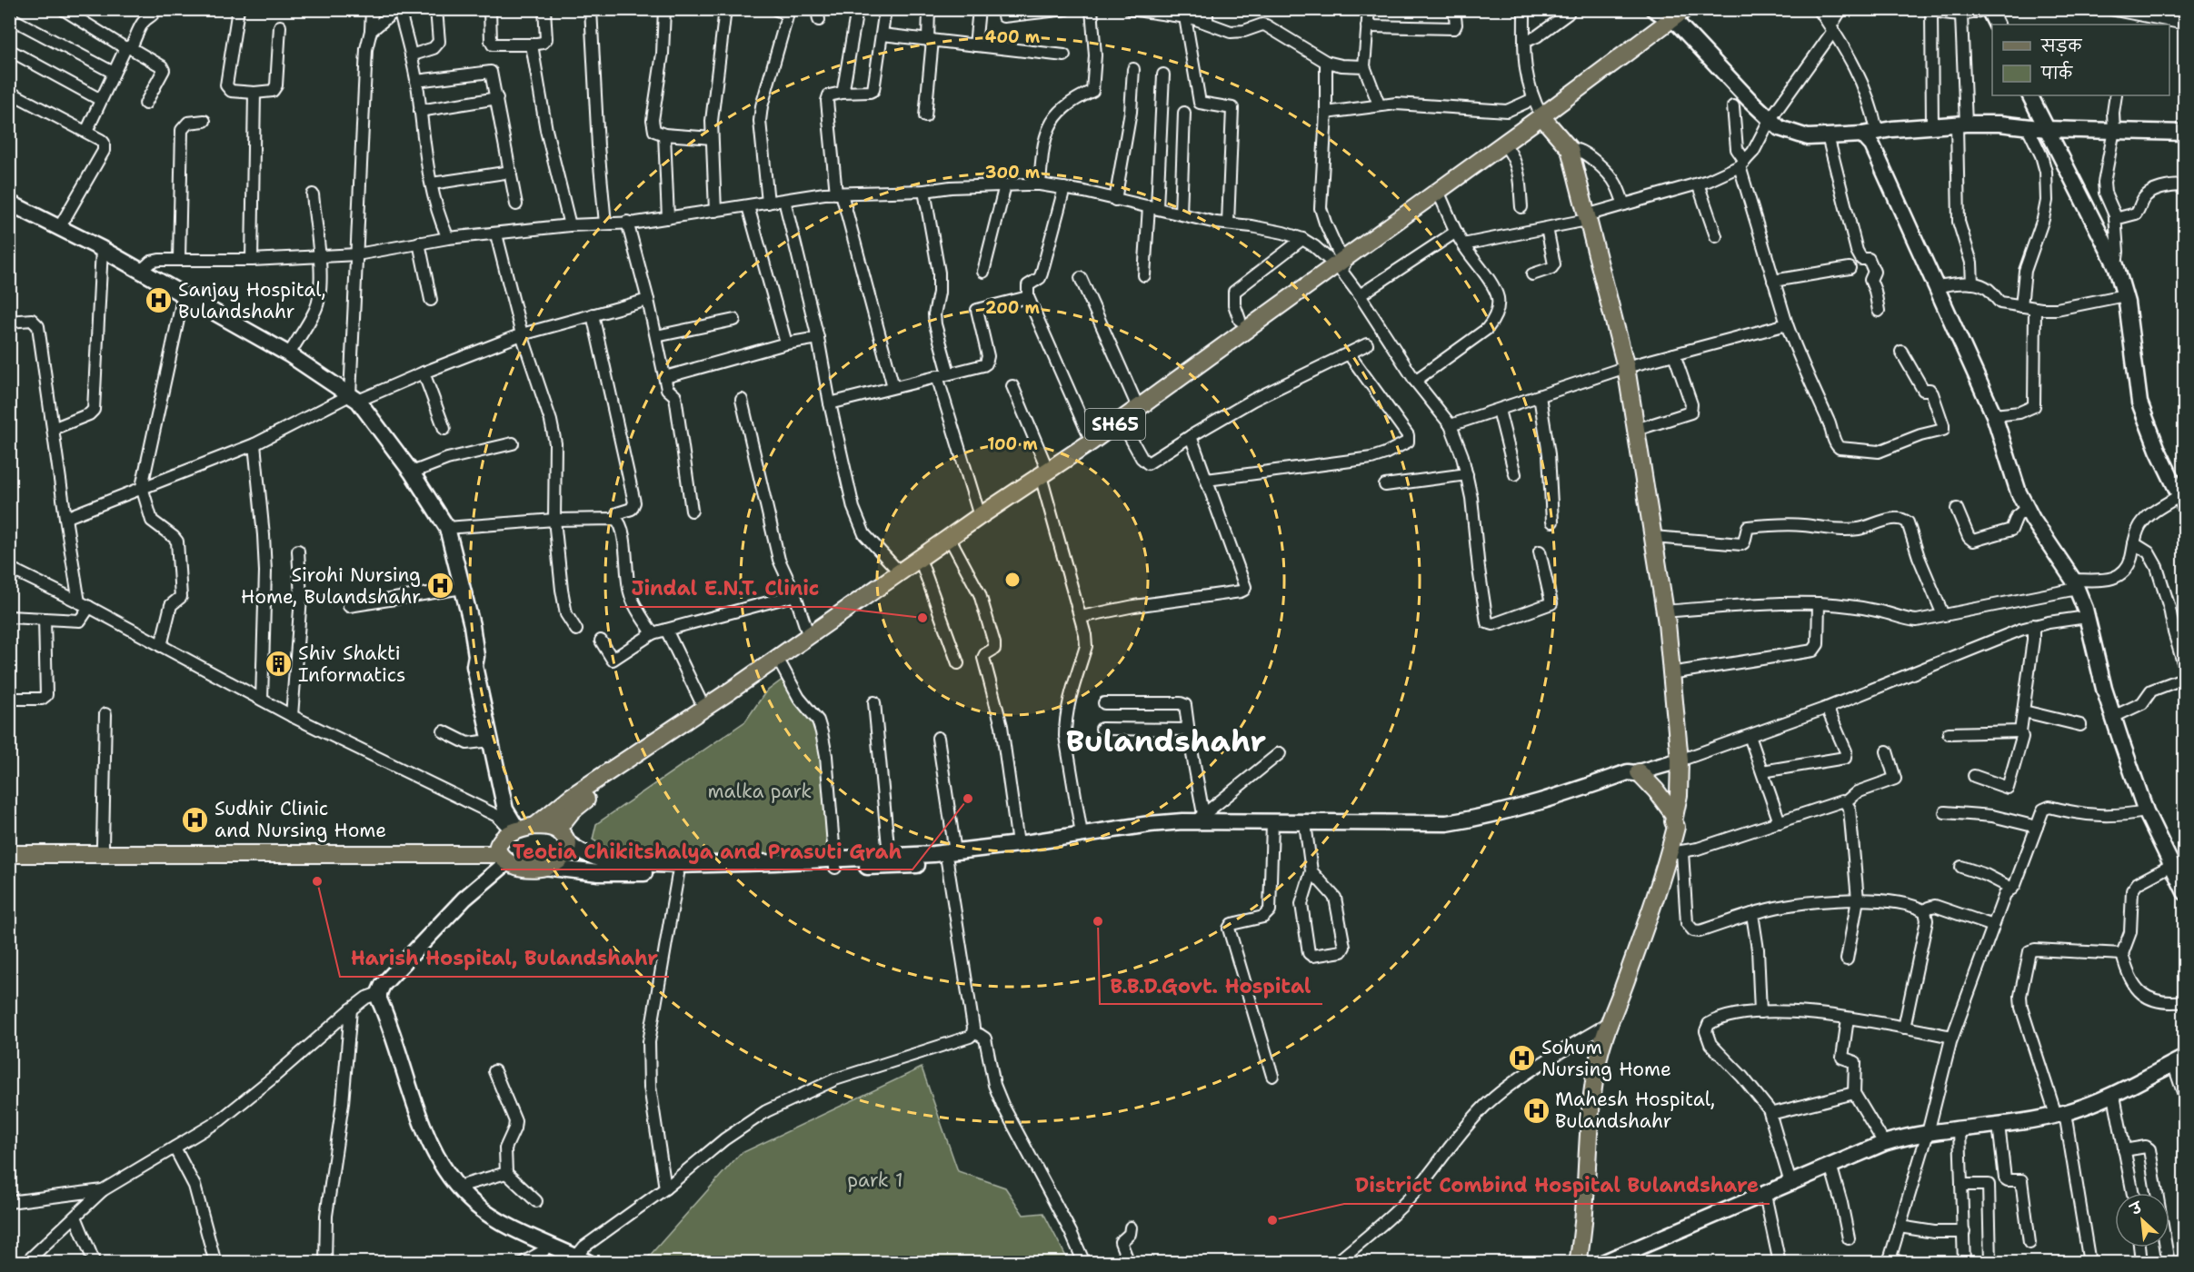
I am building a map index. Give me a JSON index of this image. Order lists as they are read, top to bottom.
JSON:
{
  "streets": {
    "main road": ["SH65"]
  },
  "districts": ["Bulandshahr"],
  "parks": ["malka park", "park 1"],
  "places": {
    "hospital": [
      "Sanjay Hospital, Bulandshahr",
      "Sirohi Nursing Home, Bulandshahr",
      "Sudhir Clinic and Nursing Home",
      "Sohum Nursing Home",
      "Mahesh Hospital, Bulandshahr"
    ],
    "other": [
      "Jindal E.N.T. Clinic",
      "Teotia Chikitshalya and Prasuti Grah",
      "Harish Hospital, Bulandshahr",
      "B.B.D.Govt. Hospital",
      "District Combind Hospital Bulandshare"
    ],
    "building": ["Shiv Shakti Informatics"]
  },
  "legend": ["सड़क", "पार्क"],
  "north": "top left",
  "rings": [
    "400 m",
    "300 m",
    "200 m",
    "100 m"
  ]
}
